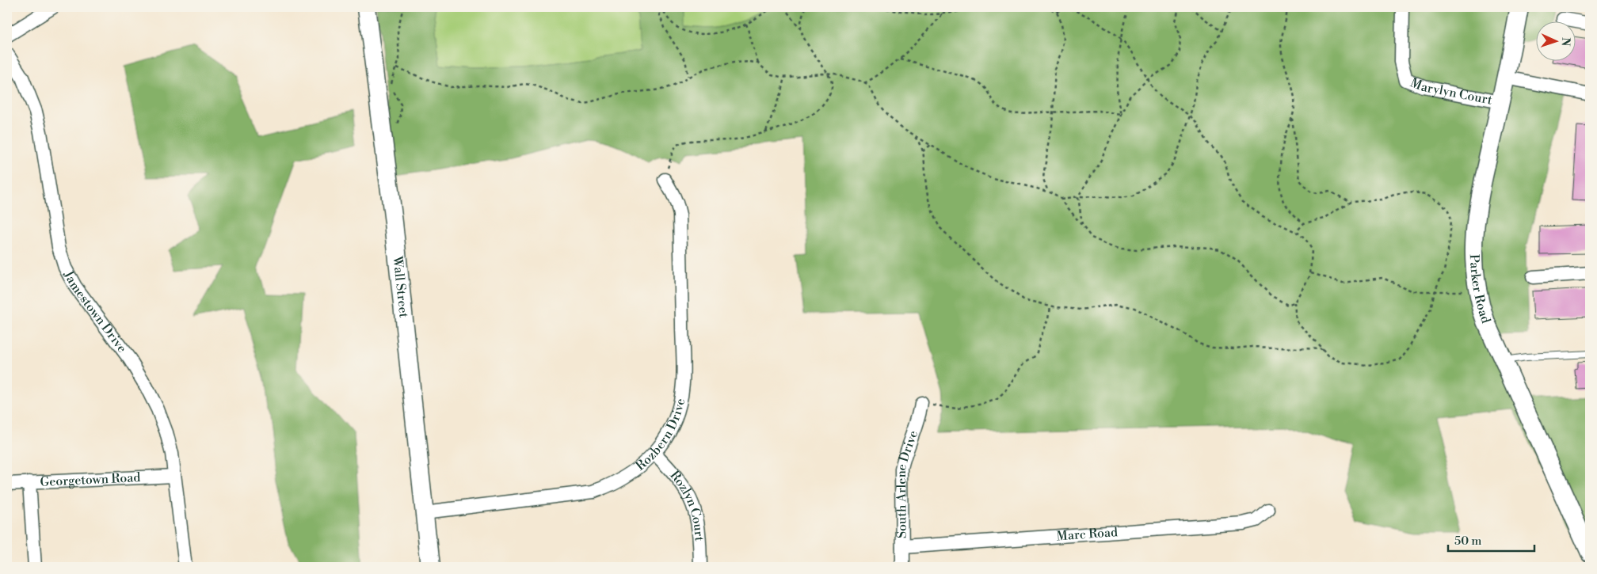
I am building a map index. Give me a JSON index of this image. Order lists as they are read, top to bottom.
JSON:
{
  "streets": {
    "street": [
      "Marylyn Court",
      "Wall Street",
      "Parker Road",
      "Jamestown Drive",
      "Rozbern Drive",
      "Georgetown Road",
      "South Arlene Drive",
      "Rozlyn Court",
      "Marc Road"
    ]
  },
  "crossings": [
    ["Marylyn Court", "Parker Road"],
    ["Wall Street", "Rozbern Drive"],
    ["Jamestown Drive", "Georgetown Road"],
    ["Rozbern Drive", "Rozlyn Court"],
    ["South Arlene Drive", "Marc Road"]
  ],
  "scale_bar": "50 m",
  "north": "right"
}
